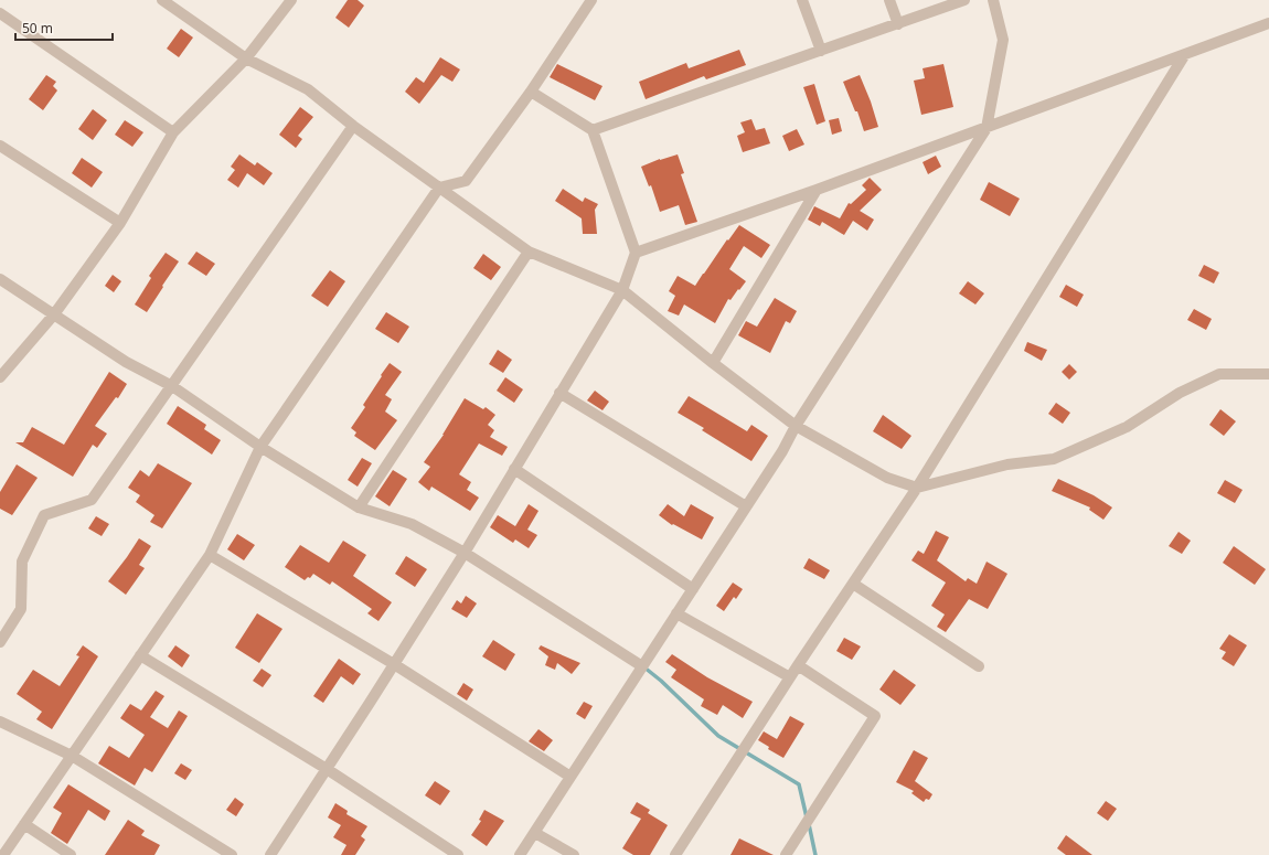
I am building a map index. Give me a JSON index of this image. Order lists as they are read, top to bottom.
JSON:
{
  "scale_bar": "50 m"
}
